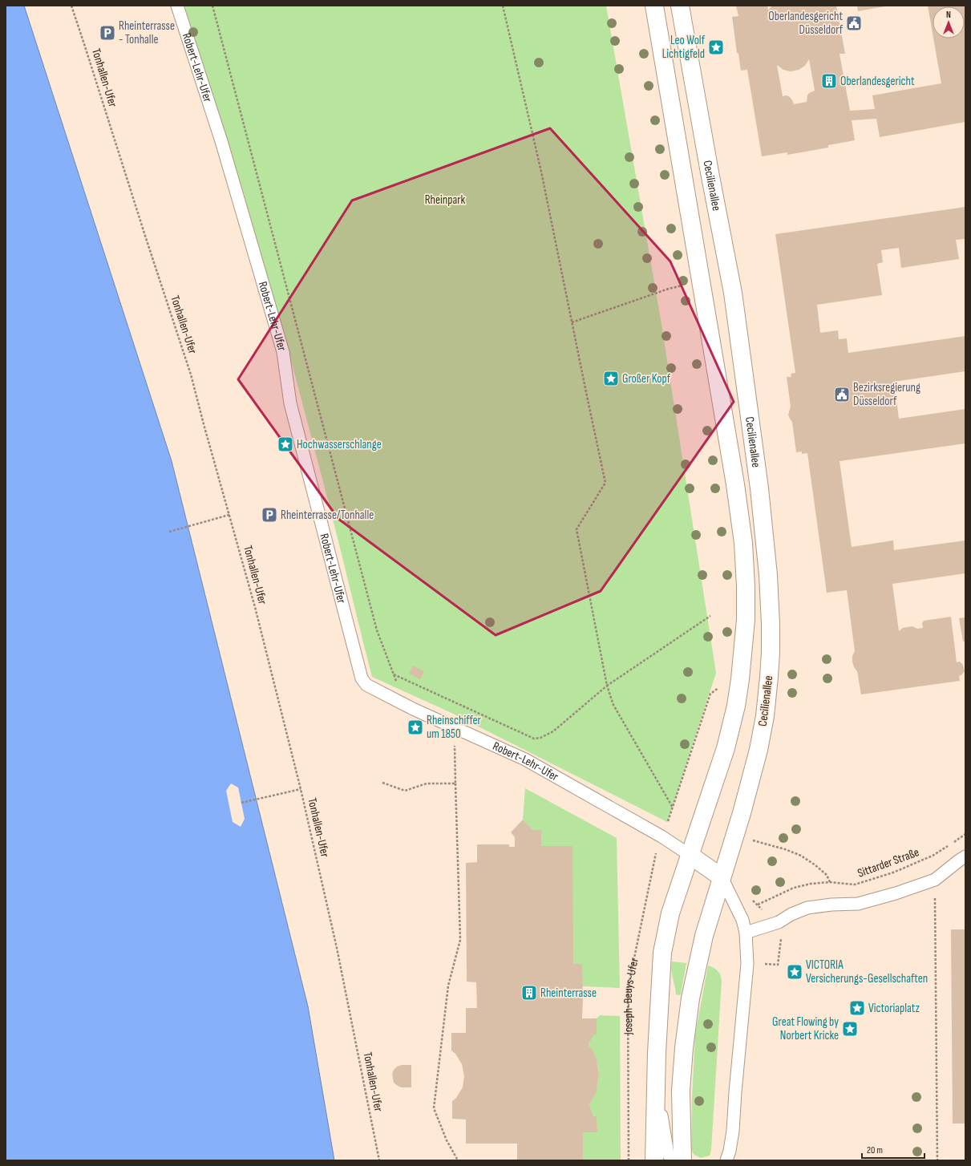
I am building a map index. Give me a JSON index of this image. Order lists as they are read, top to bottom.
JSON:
{
  "streets": {
    "main road": ["Robert-Lehr-Ufer", "Cecilienallee"],
    "path": ["Tonhallen-Ufer", "Sittarder Straße", "Joseph-Beuys-Ufer"]
  },
  "crossings": [
    ["Robert-Lehr-Ufer", "Cecilienallee"],
    ["Robert-Lehr-Ufer", "Joseph-Beuys-Ufer"]
  ],
  "parks": ["Rheinpark"],
  "places": {
    "public building": ["Oberlandesgericht Düsseldorf", "Bezirksregierung Düsseldorf"],
    "parking": ["Rheinterrasse - Tonhalle", "Rheinterrasse/Tonhalle"],
    "place": [
      "Leo Wolf Lichtigfeld",
      "Großer Kopf",
      "Hochwasserschlange",
      "Rheinschiffer um 1850",
      "VICTORIA Versicherungs-Gesellschaften",
      "Victoriaplatz",
      "Great Flowing by Norbert Kricke"
    ],
    "building": ["Oberlandesgericht", "Rheinterrasse"]
  },
  "scale_bar": "20 m",
  "north": "top"
}
